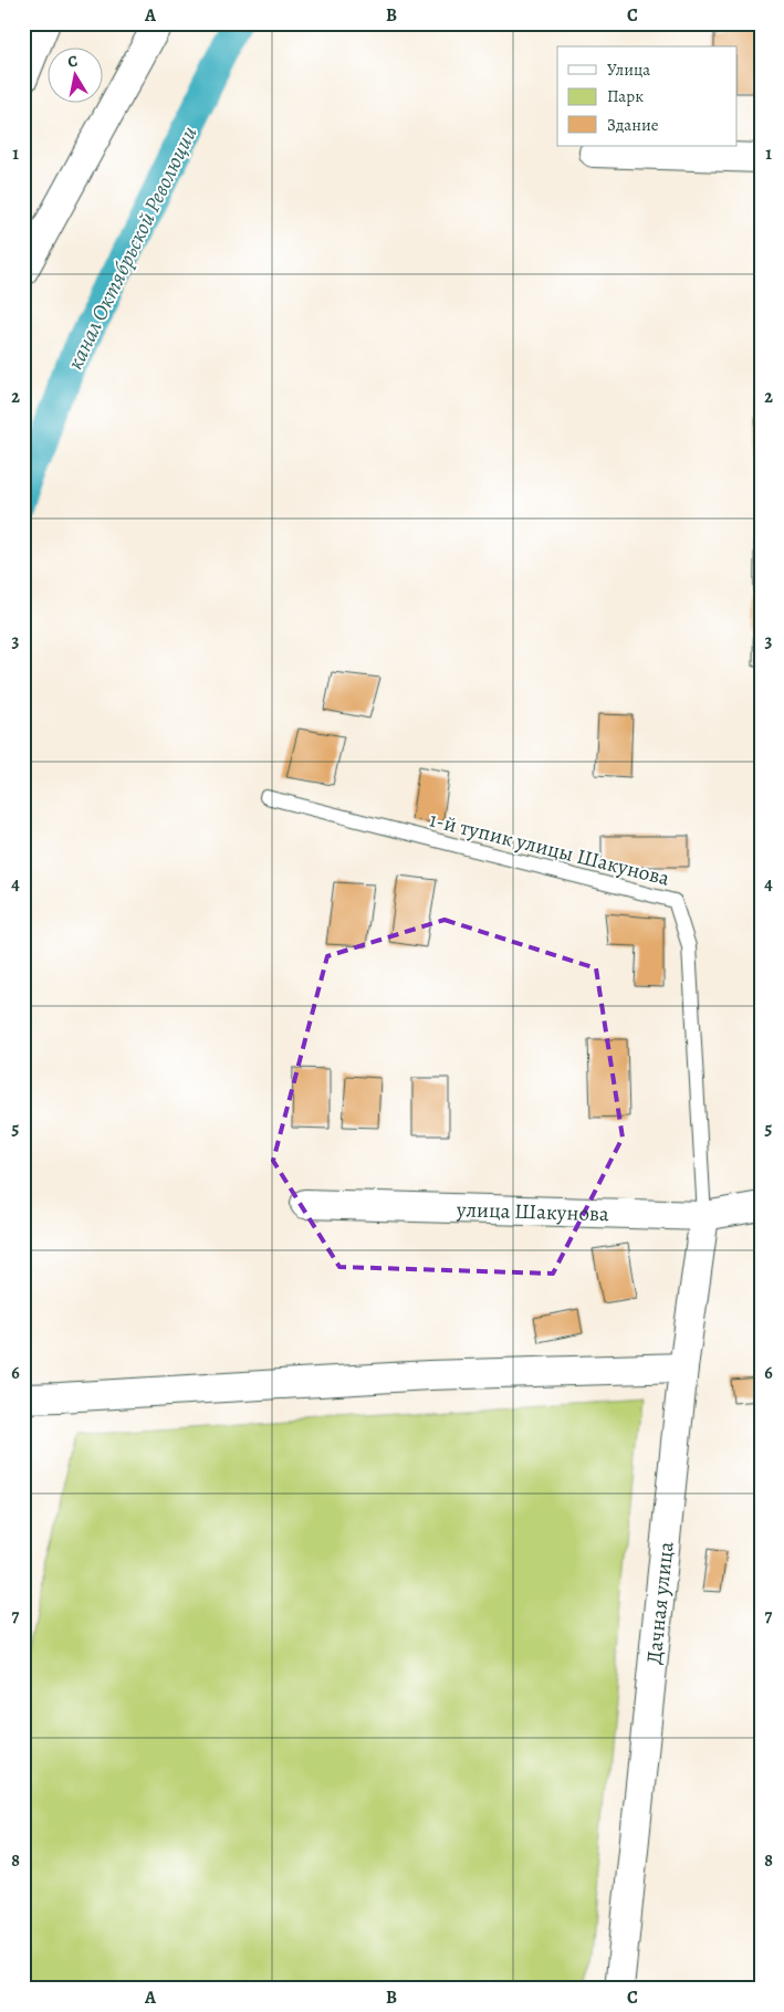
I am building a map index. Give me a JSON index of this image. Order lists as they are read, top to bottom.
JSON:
{
  "streets": {
    "street": ["улица Шакунова", "Дачная улица"],
    "lane": ["1-й тупик улицы Шакунова"]
  },
  "crossings": [
    ["1-й тупик улицы Шакунова", "улица Шакунова"],
    ["1-й тупик улицы Шакунова", "Дачная улица"],
    ["улица Шакунова", "Дачная улица"]
  ],
  "water": ["канал Октябрьской Революции"],
  "legend": ["Улица", "Парк", "Здание"],
  "north": "top",
  "grid": {
    "columns": ["A", "B", "C"],
    "rows": [
      "1",
      "2",
      "3",
      "4",
      "5",
      "6",
      "7",
      "8"
    ]
  }
}
